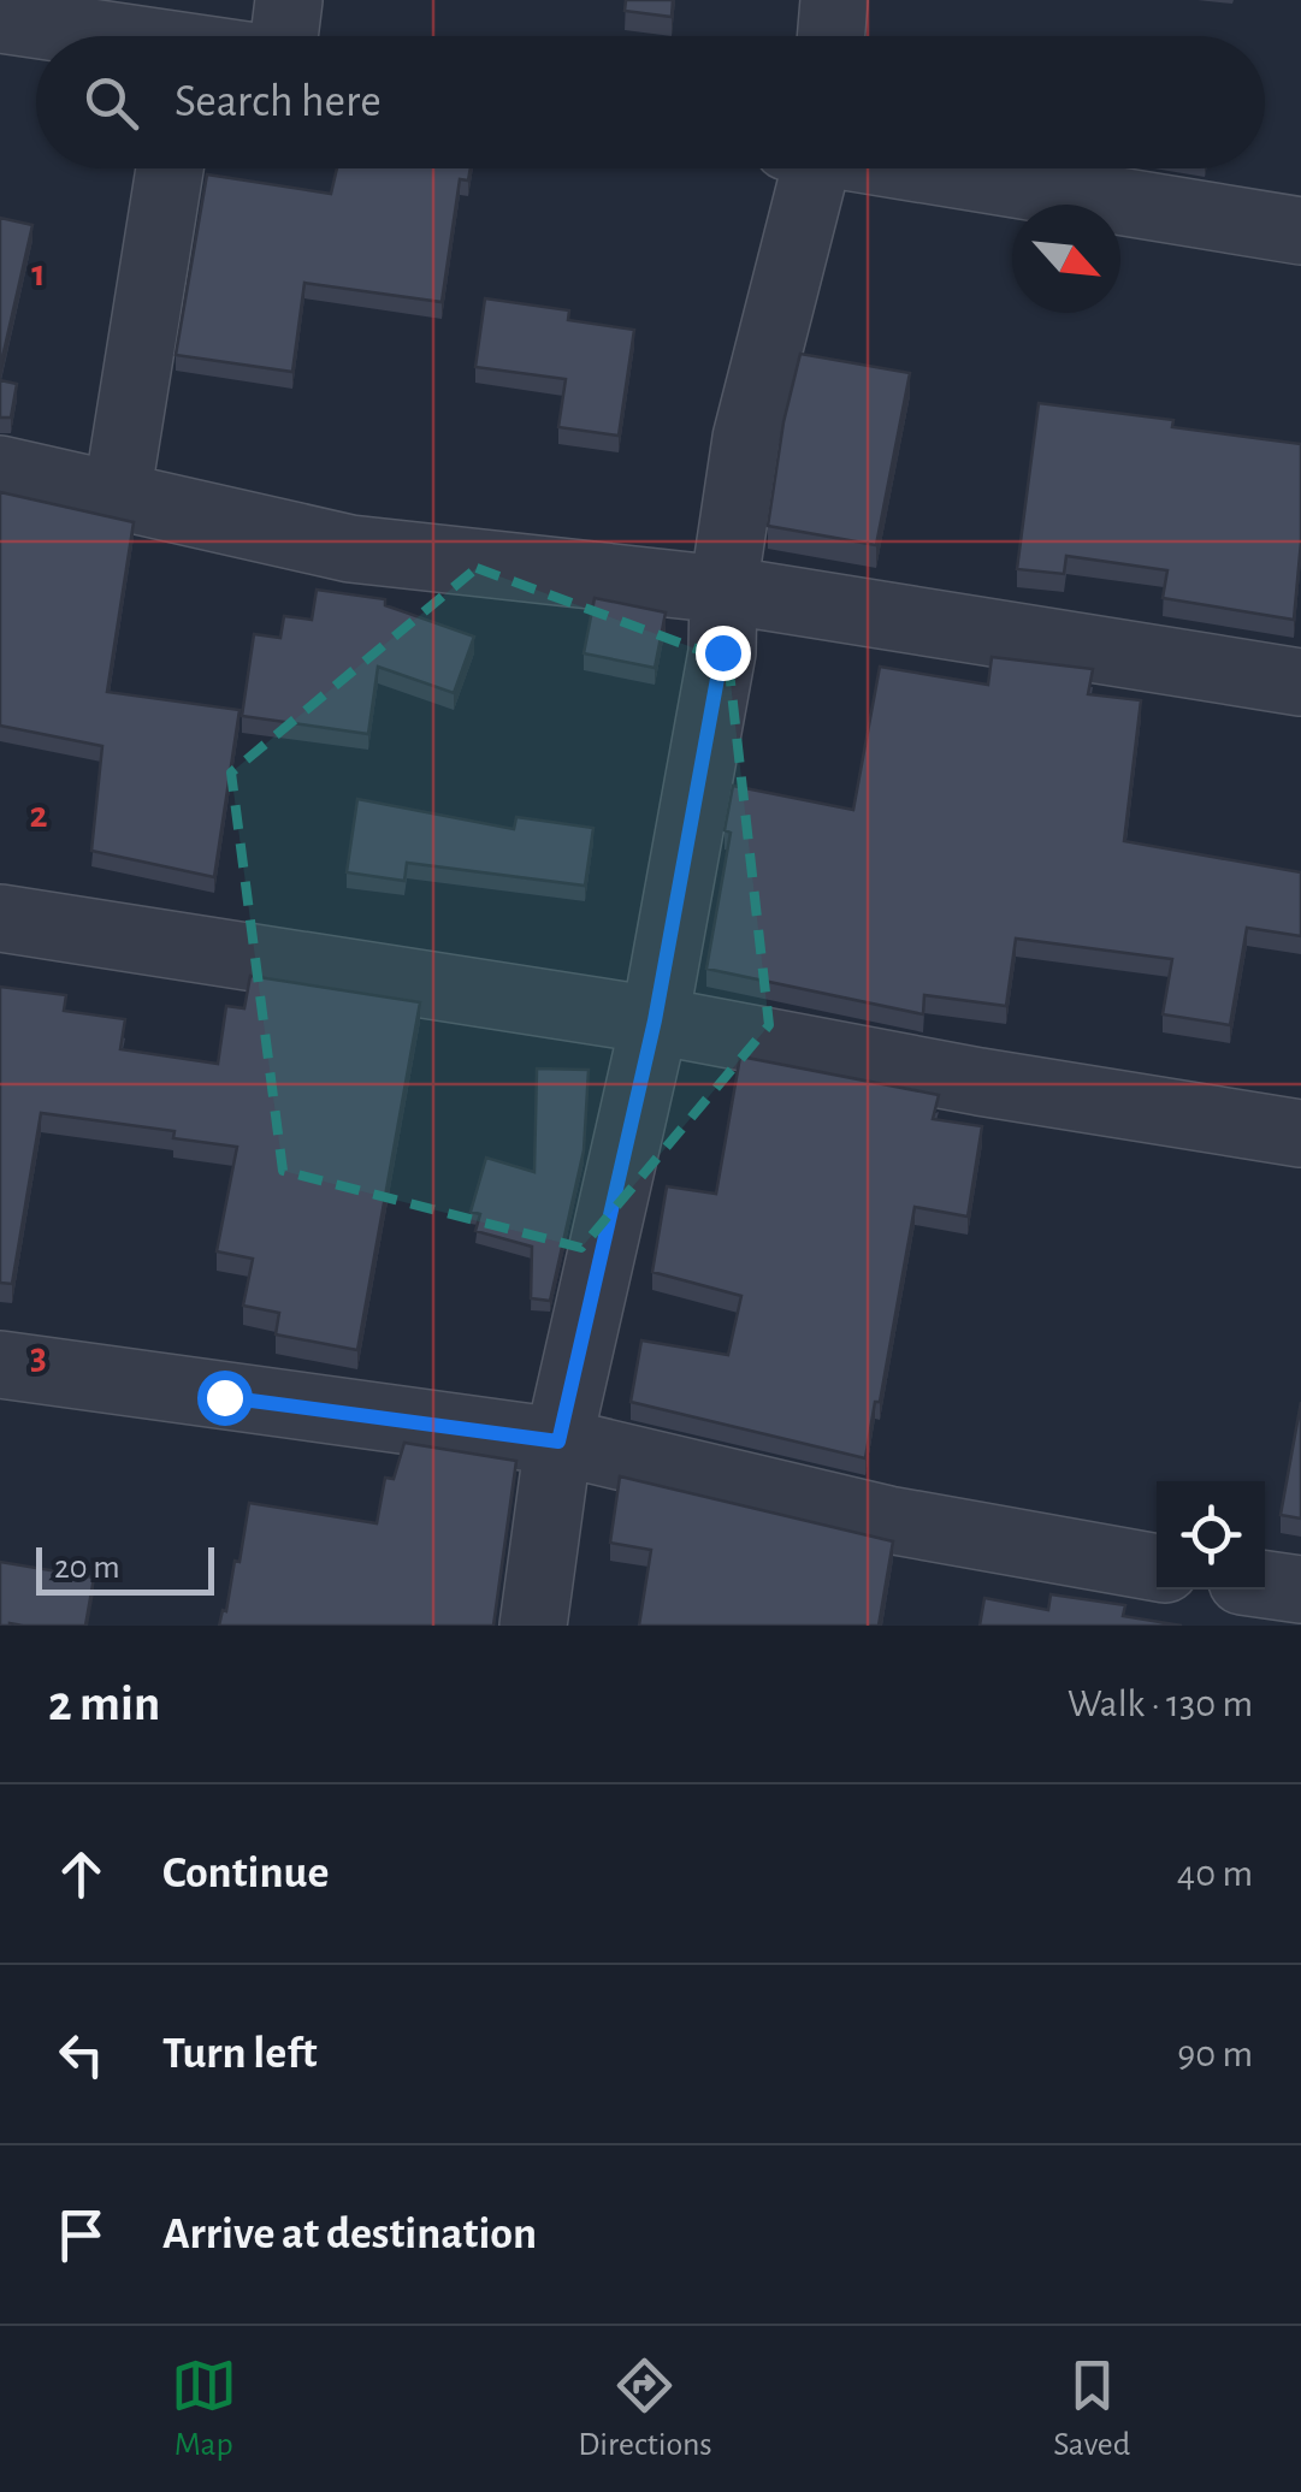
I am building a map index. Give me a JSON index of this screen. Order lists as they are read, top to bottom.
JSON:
{
  "scale_bar": "20 m",
  "north": "bottom right",
  "page": {
    "search": "Search here",
    "scale": "20 m",
    "heading": ["2 min", "Walk · 130 m"],
    "list": [
      ["Continue", "40 m"],
      ["Turn left", "90 m"],
      "Arrive at destination"
    ],
    "nav": ["Map", "Directions", "Saved"]
  },
  "grid": {
    "rows": ["1", "2", "3"]
  }
}
